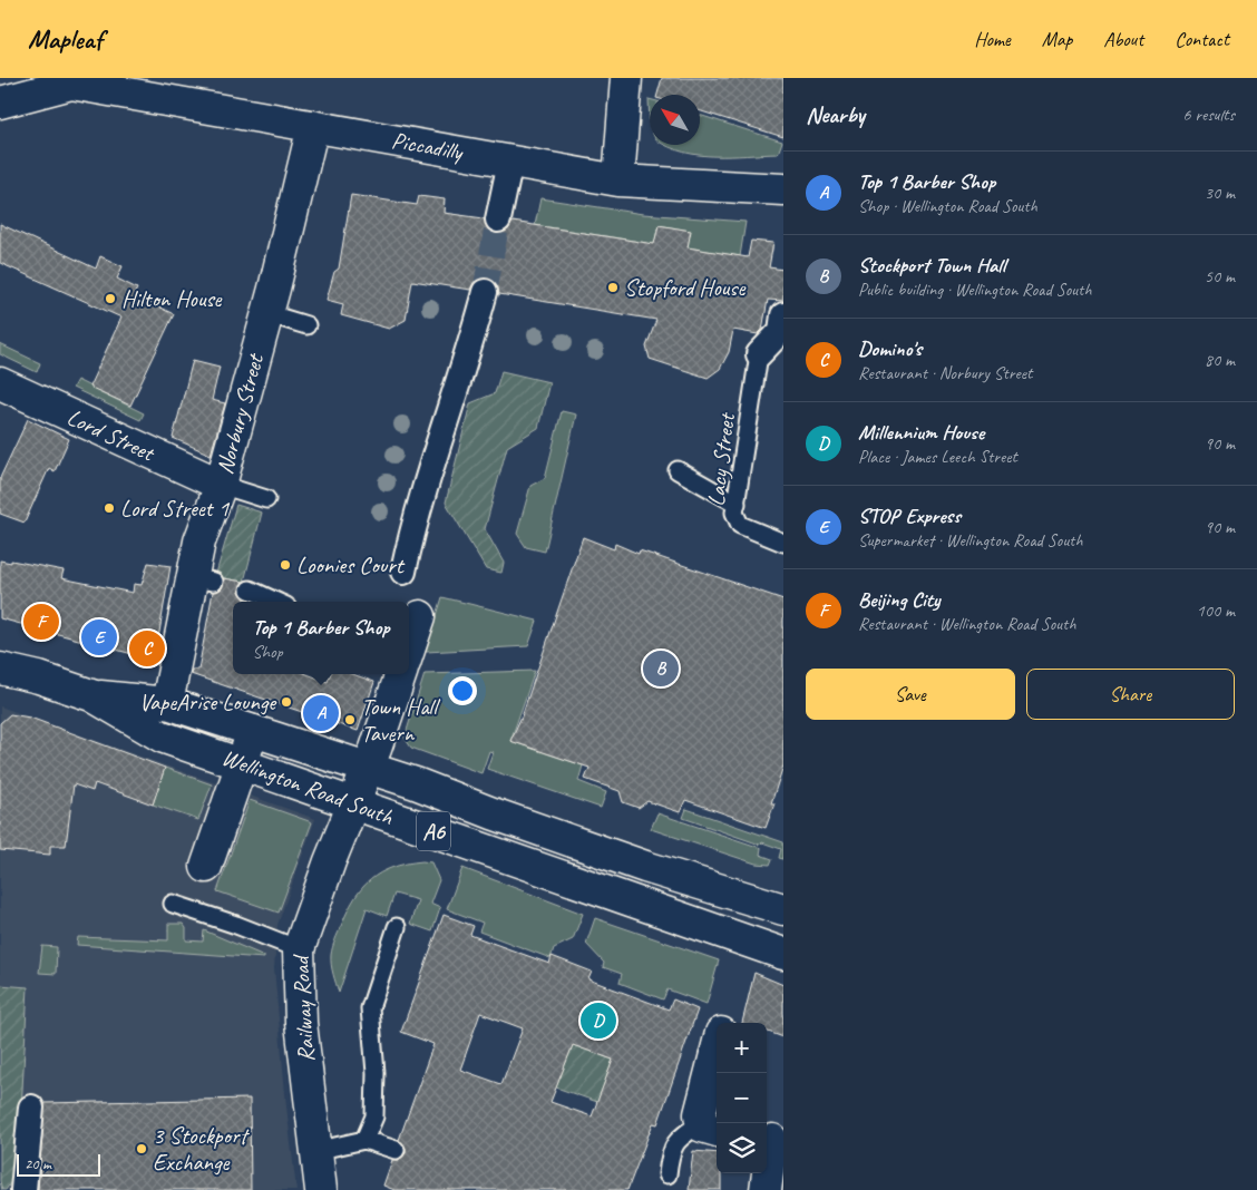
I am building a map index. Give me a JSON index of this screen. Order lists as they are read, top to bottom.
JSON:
{
  "streets": {
    "main road": [
      "Piccadilly",
      "Norbury Street",
      "Lord Street",
      "Wellington Road South",
      "A6",
      "Railway Road"
    ],
    "lane": ["Lacy Street"]
  },
  "crossings": [
    ["Piccadilly", "Norbury Street"],
    ["Norbury Street", "Lord Street"],
    ["Norbury Street", "Wellington Road South"],
    ["Wellington Road South", "Railway Road"]
  ],
  "places": [
    "Stopford House",
    "Hilton House",
    "Lord Street 1",
    "Loonies Court",
    "VapeArise Lounge",
    "Town Hall Tavern",
    "3 Stockport Exchange"
  ],
  "scale_bar": "20 m",
  "north": "top left",
  "page": {
    "header": "Mapleaf",
    "nav": [
      "Home",
      "Map",
      "About",
      "Contact"
    ],
    "heading": ["Nearby", "6 results"],
    "list": [
      {
        "mark": "A",
        "name": "Top 1 Barber Shop",
        "note": "Shop · Wellington Road South",
        "value": "30 m"
      },
      {
        "mark": "B",
        "name": "Stockport Town Hall",
        "note": "Public building · Wellington Road South",
        "value": "50 m"
      },
      {
        "mark": "C",
        "name": "Domino's",
        "note": "Restaurant · Norbury Street",
        "value": "80 m"
      },
      {
        "mark": "D",
        "name": "Millennium House",
        "note": "Place · James Leech Street",
        "value": "90 m"
      },
      {
        "mark": "E",
        "name": "STOP Express",
        "note": "Supermarket · Wellington Road South",
        "value": "90 m"
      },
      {
        "mark": "F",
        "name": "Beijing City",
        "note": "Restaurant · Wellington Road South",
        "value": "100 m"
      }
    ],
    "popup": ["Top 1 Barber Shop", "Shop"],
    "pins": [
      "F",
      "E",
      "C",
      "B",
      "A",
      "D"
    ],
    "buttons": ["Save", "Share"],
    "map_buttons": ["+", "−"],
    "scale": "20 m"
  }
}
